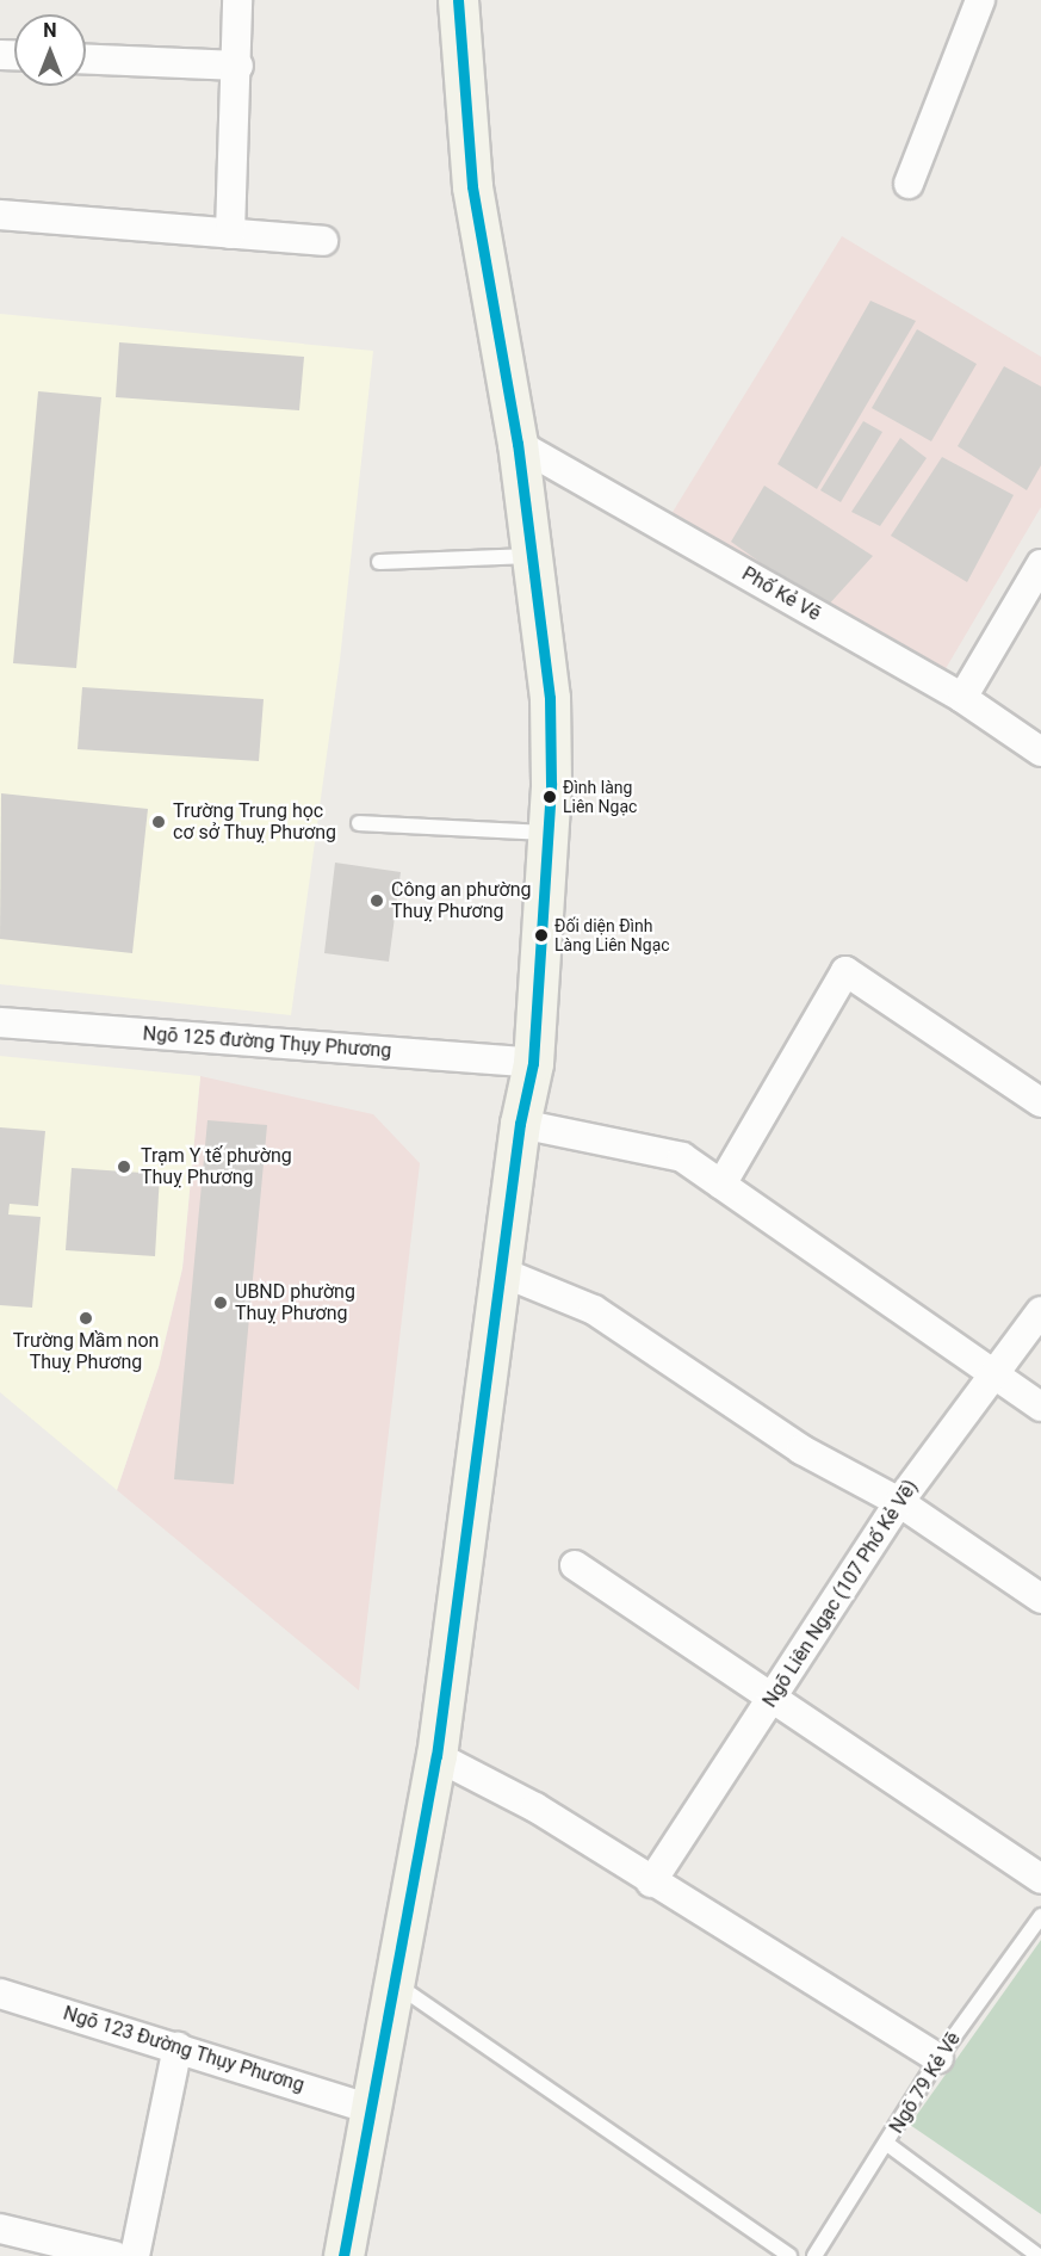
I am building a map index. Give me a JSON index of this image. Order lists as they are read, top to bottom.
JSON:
{
  "streets": {
    "street": [
      "Phố Kẻ Vẽ",
      "Ngõ 125 đường Thụy Phương",
      "Ngõ Liên Ngạc (107 Phố Kẻ Vẽ)",
      "Ngõ 123 Đường Thụy Phương"
    ],
    "lane": ["Ngõ 79 Kẻ Vẽ"]
  },
  "places": [
    "Đình làng Liên Ngạc",
    "Trường Trung học cơ sở Thuỵ Phương",
    "Công an phường Thuỵ Phương",
    "Đối diện Đình Làng Liên Ngạc",
    "Trạm Y tế phường Thuỵ Phương",
    "UBND phường Thuỵ Phương",
    "Trường Mầm non Thuỵ Phương"
  ],
  "north": "top"
}
